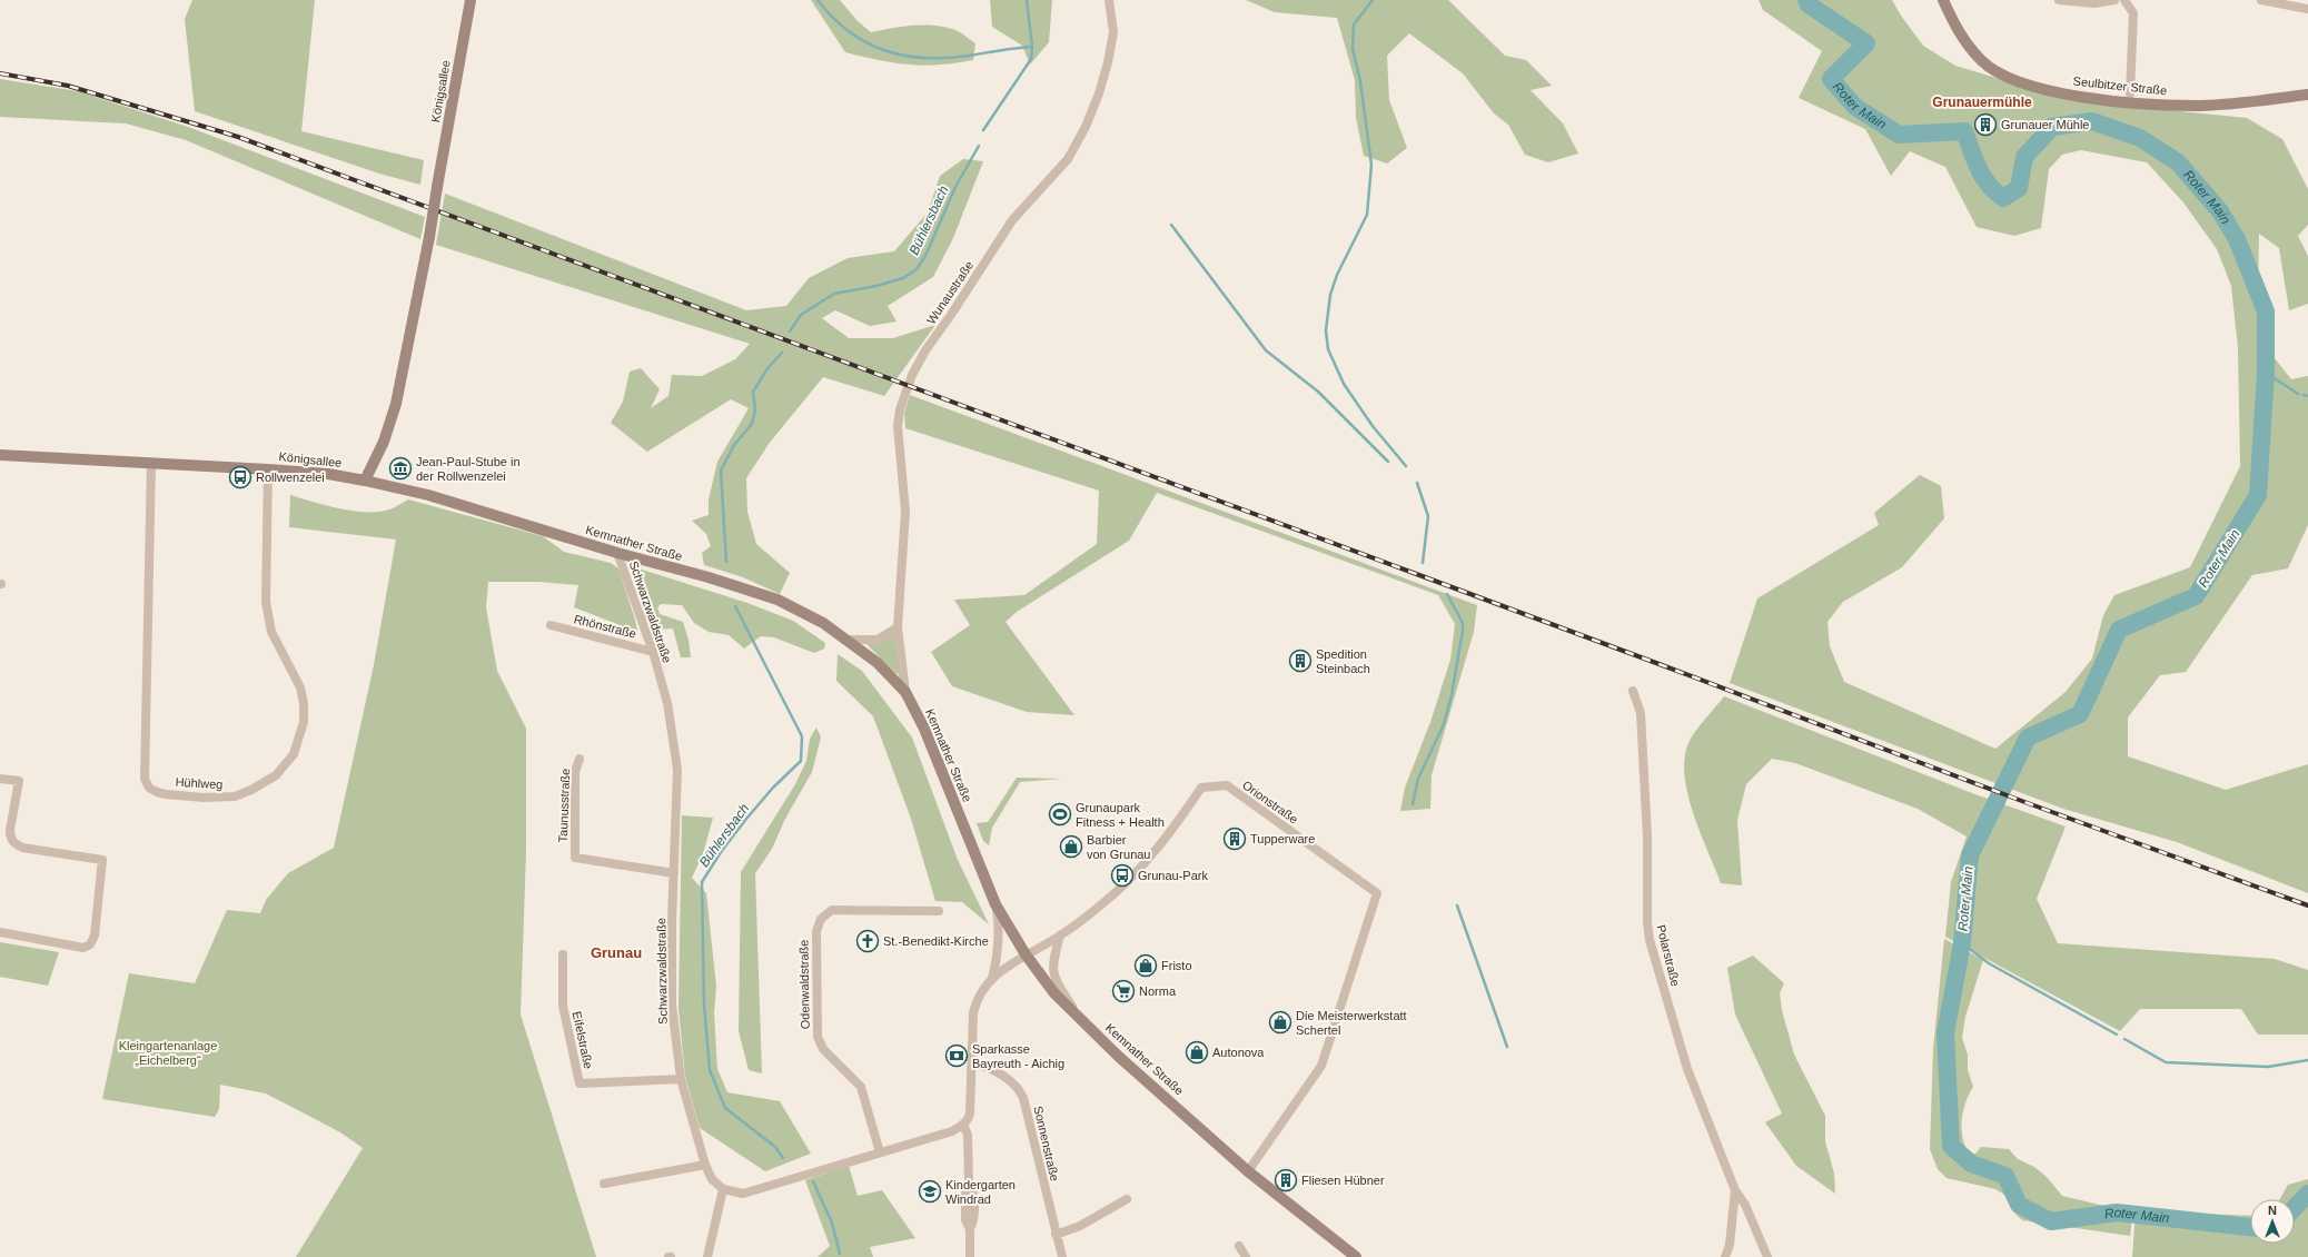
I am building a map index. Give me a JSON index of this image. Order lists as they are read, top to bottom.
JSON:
{
  "streets": {
    "main road": ["Seulbitzer Straße", "Königsallee", "Kemnather Straße"],
    "street": [
      "Wunaustraße",
      "Schwarzwaldstraße",
      "Rhönstraße",
      "Hühlweg",
      "Orionstraße",
      "Taunusstraße",
      "Polarstraße",
      "Odenwaldstraße",
      "Eifelstraße",
      "Sonnenstraße"
    ]
  },
  "crossings": [
    ["Königsallee", "Kemnather Straße"],
    ["Königsallee", "Hühlweg"],
    ["Wunaustraße", "Kemnather Straße"],
    ["Kemnather Straße", "Schwarzwaldstraße"],
    ["Kemnather Straße", "Orionstraße"],
    ["Schwarzwaldstraße", "Rhönstraße"],
    ["Schwarzwaldstraße", "Taunusstraße"],
    ["Schwarzwaldstraße", "Eifelstraße"]
  ],
  "districts": ["Grunauermühle", "Grunau"],
  "water": ["Roter Main", "Bühlersbach"],
  "parks": ["Kleingartenanlage „Eichelberg“"],
  "places": {
    "building": [
      "Grunauer Mühle",
      "Spedition Steinbach",
      "Tupperware",
      "Fliesen Hübner"
    ],
    "museum": ["Jean-Paul-Stube in der Rollwenzelei"],
    "bus stop": ["Rollwenzelei", "Grunau-Park"],
    "sports": ["Grunaupark Fitness + Health"],
    "shop": [
      "Barbier von Grunau",
      "Fristo",
      "Die Meisterwerkstatt Schertel",
      "Autonova"
    ],
    "church": ["St.-Benedikt-Kirche"],
    "supermarket": ["Norma"],
    "bank": ["Sparkasse Bayreuth - Aichig"],
    "school or university": ["Kindergarten Windrad"]
  },
  "north": "top"
}
